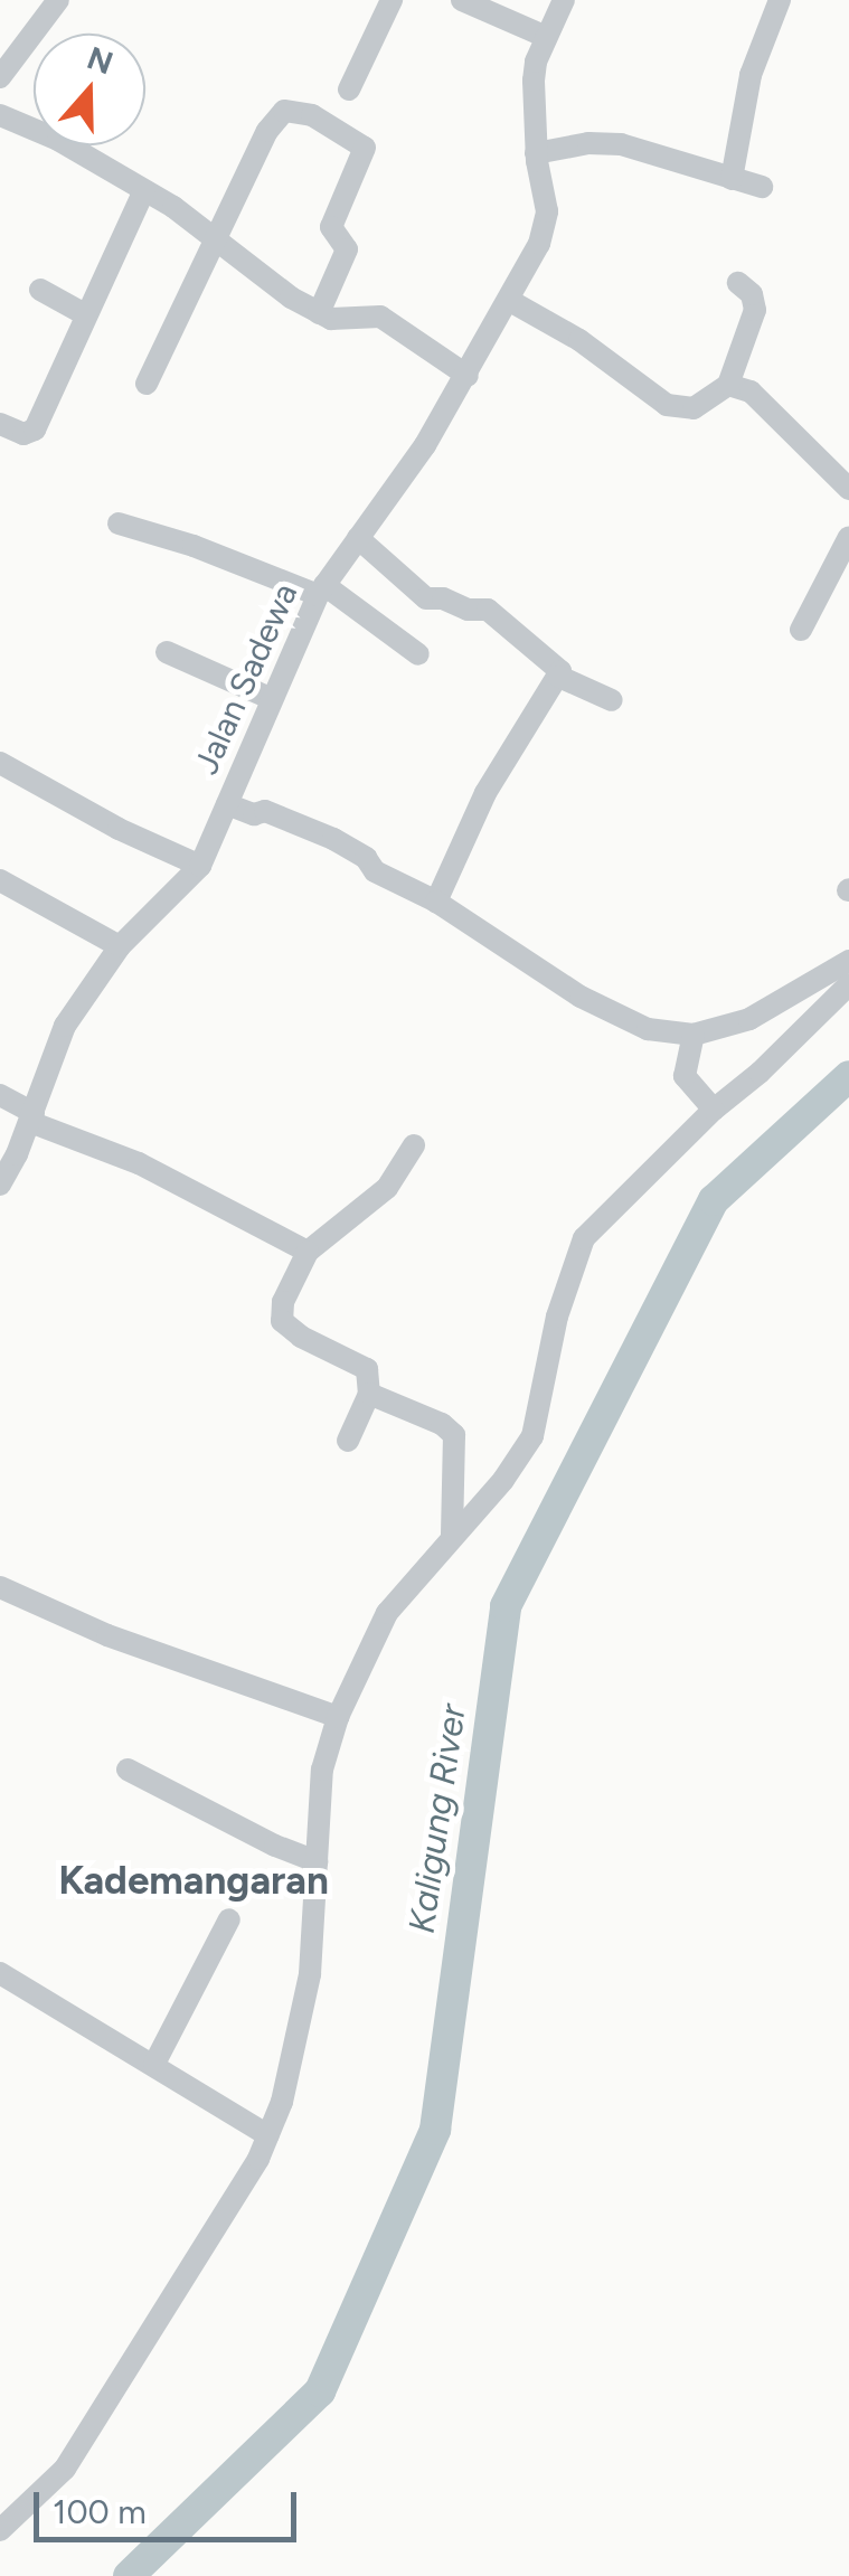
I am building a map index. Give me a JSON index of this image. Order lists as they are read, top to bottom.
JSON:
{
  "streets": {
    "street": ["Jalan Sadewa"]
  },
  "districts": ["Kademangaran"],
  "water": ["Kaligung River"],
  "scale_bar": "100 m",
  "north": "top"
}
